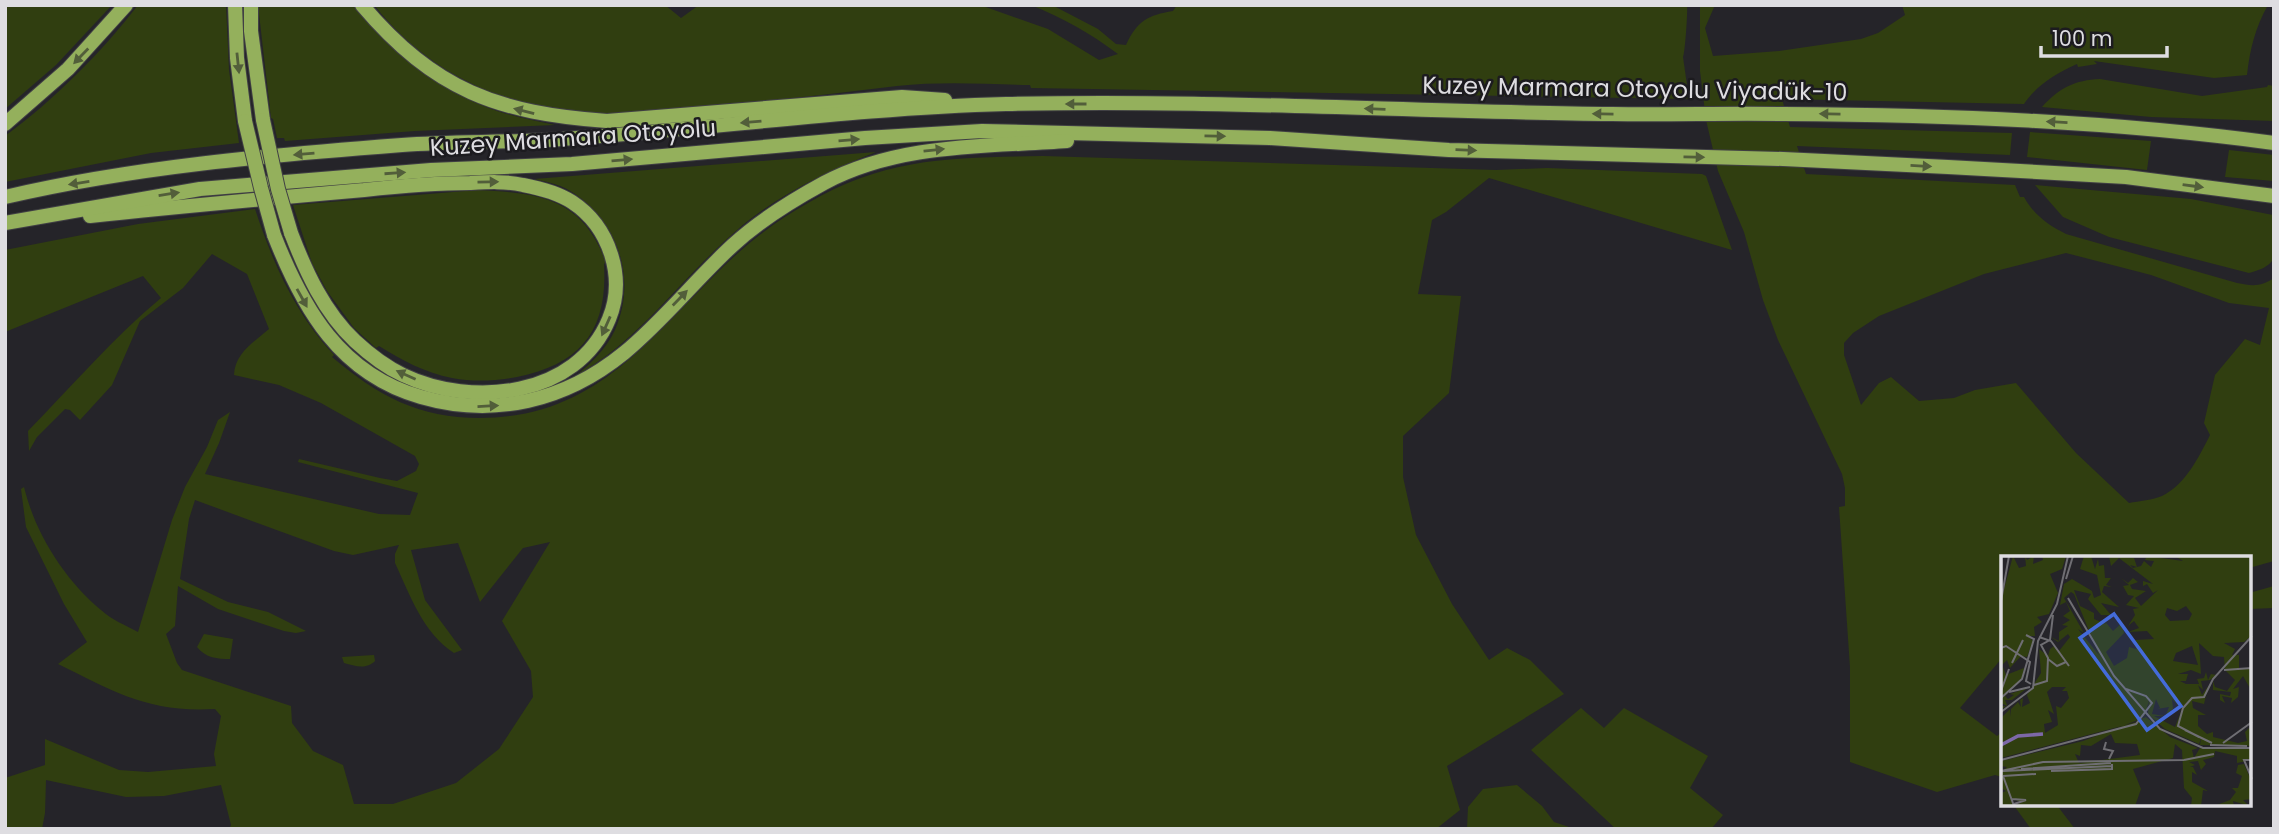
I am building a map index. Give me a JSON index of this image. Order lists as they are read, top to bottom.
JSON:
{
  "streets": {
    "highway": ["Kuzey Marmara Otoyolu Viyadük-10", "Kuzey Marmara Otoyolu"]
  },
  "crossings": [
    ["Kuzey Marmara Otoyolu Viyadük-10", "Kuzey Marmara Otoyolu"]
  ],
  "scale_bar": "100 m"
}
